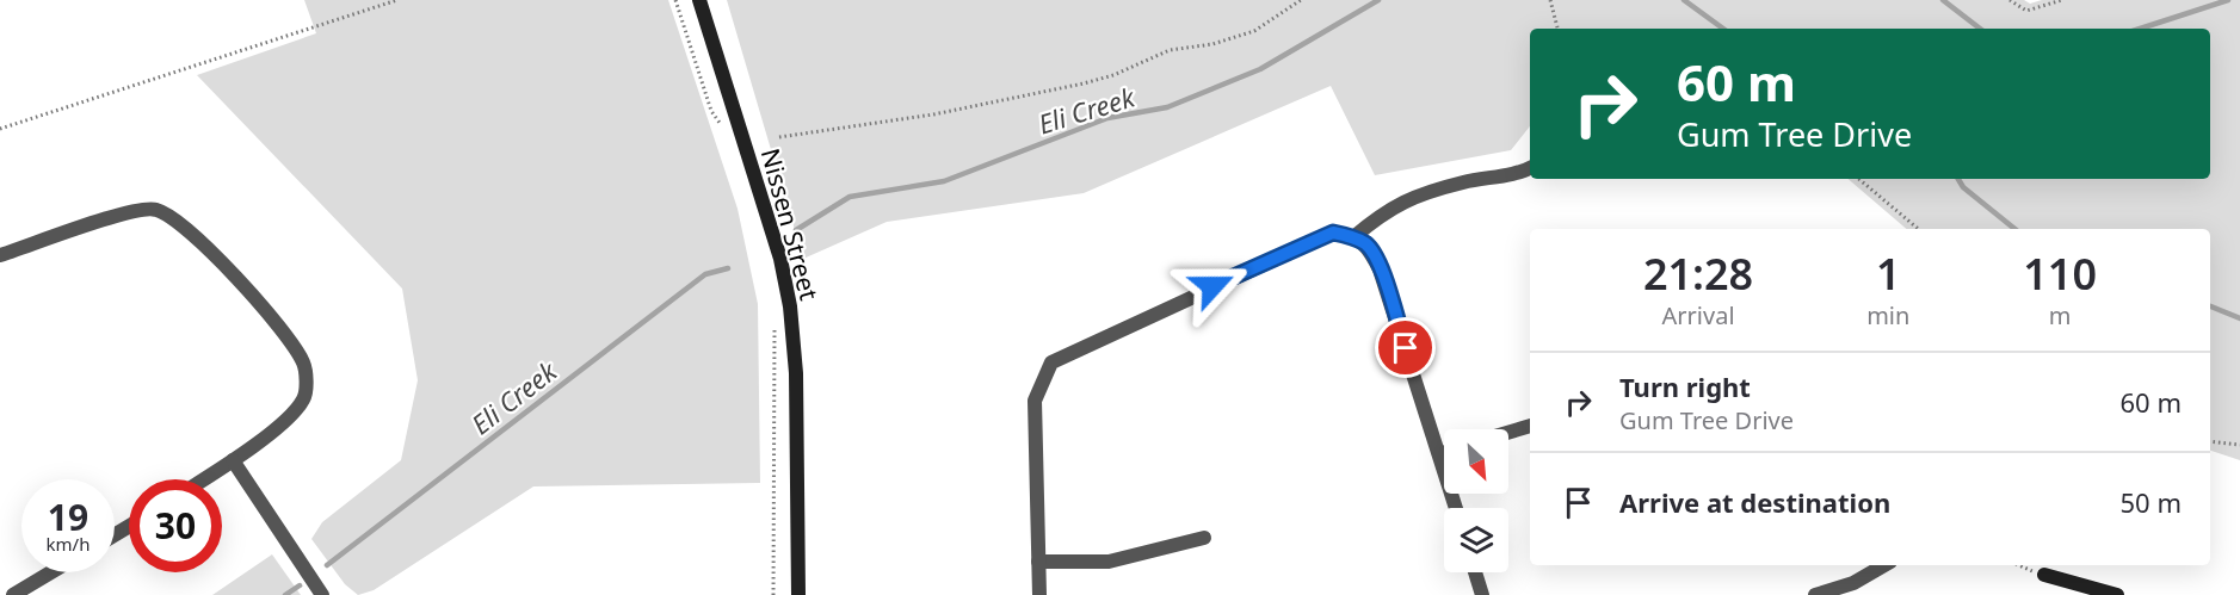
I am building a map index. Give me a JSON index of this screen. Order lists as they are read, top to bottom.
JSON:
{
  "streets": {
    "street": ["Nissen Street"]
  },
  "water": ["Eli Creek"],
  "north": "bottom right",
  "page": {
    "turn": ["60 m", "Gum Tree Drive"],
    "eta": [
      "21:28",
      "Arrival",
      "1",
      "min",
      "110",
      "m"
    ],
    "list": [
      {
        "name": "Turn right",
        "note": "Gum Tree Drive",
        "value": "60 m"
      },
      {
        "name": "Arrive at destination",
        "value": "50 m"
      }
    ],
    "speed": "19 km/h",
    "limit": "30"
  }
}
